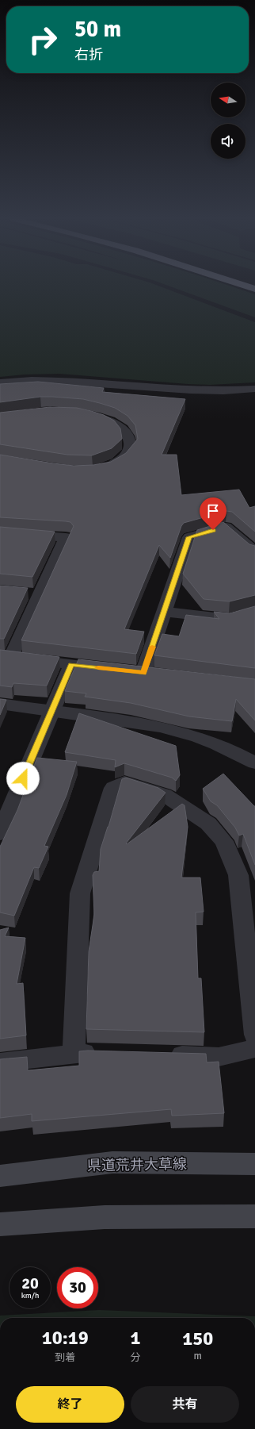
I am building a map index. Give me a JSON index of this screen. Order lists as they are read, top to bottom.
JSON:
{
  "streets": {
    "main road": ["県道荒井大草線"]
  },
  "north": "left",
  "page": {
    "turn": ["50 m", "右折"],
    "speed": "20 km/h",
    "limit": "30",
    "eta": [
      "10:19",
      "到着",
      "1",
      "分",
      "150",
      "m"
    ],
    "buttons": ["終了", "共有"]
  }
}
